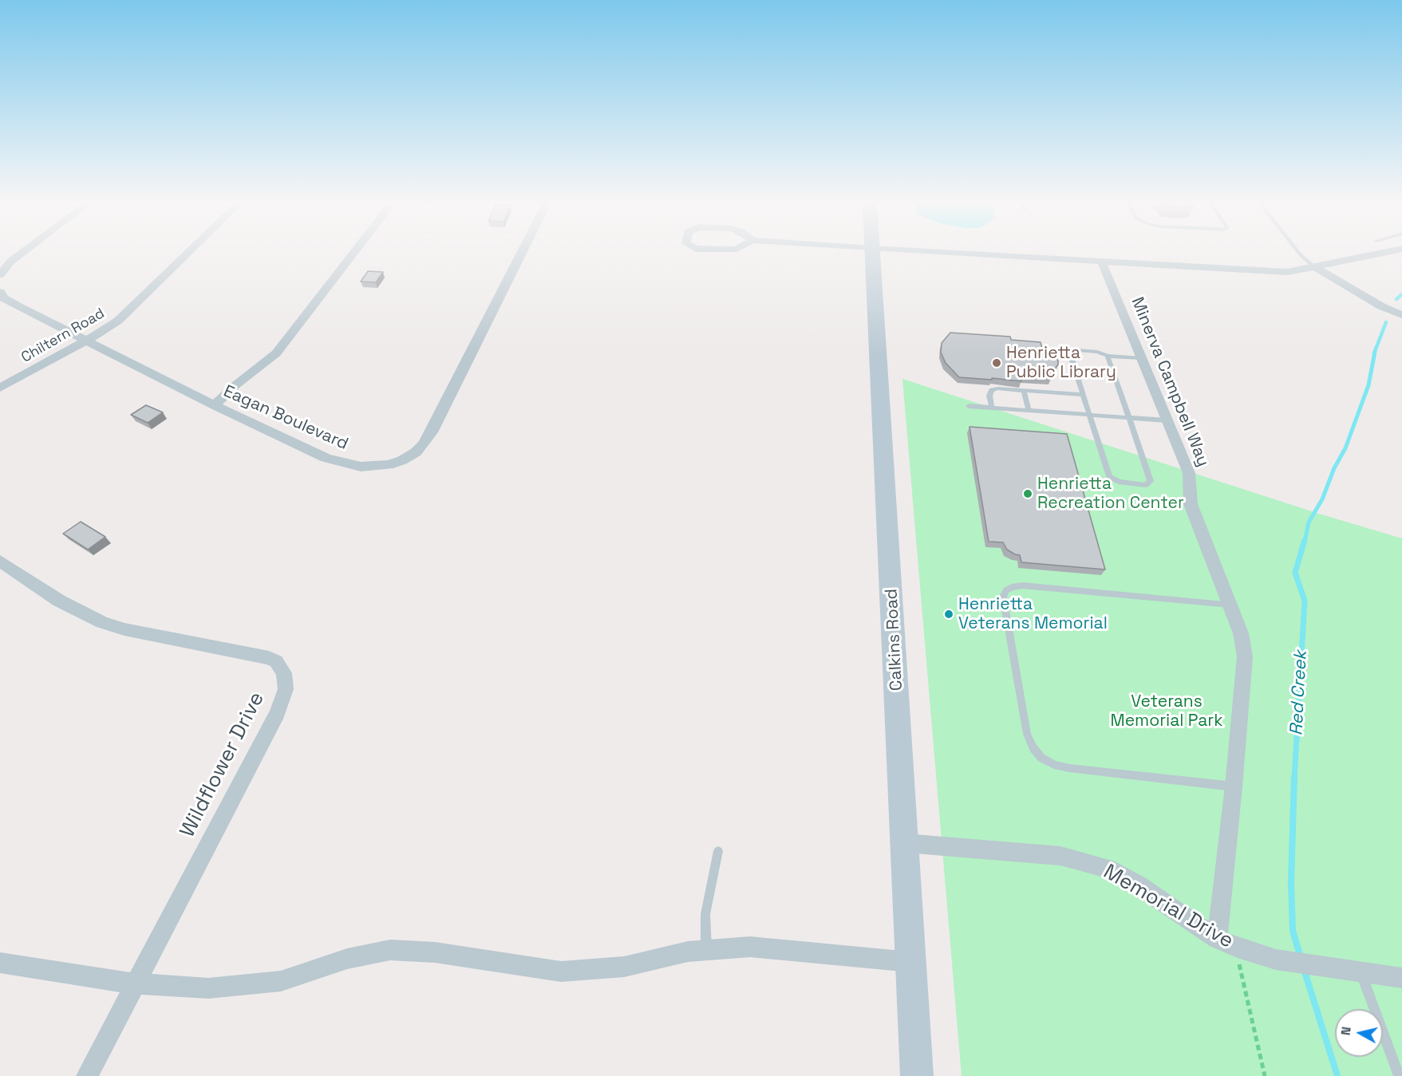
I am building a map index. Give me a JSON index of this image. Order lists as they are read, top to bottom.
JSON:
{
  "streets": {
    "main road": ["Calkins Road"],
    "street": [
      "Chiltern Road",
      "Minerva Campbell Way",
      "Eagan Boulevard",
      "Wildflower Drive",
      "Memorial Drive"
    ]
  },
  "crossings": [
    ["Chiltern Road", "Eagan Boulevard"],
    ["Minerva Campbell Way", "Memorial Drive"],
    ["Calkins Road", "Memorial Drive"]
  ],
  "water": ["Red Creek"],
  "parks": ["Veterans Memorial Park"],
  "places": ["Henrietta Public Library", "Henrietta Recreation Center", "Henrietta Veterans Memorial"],
  "north": "left"
}
